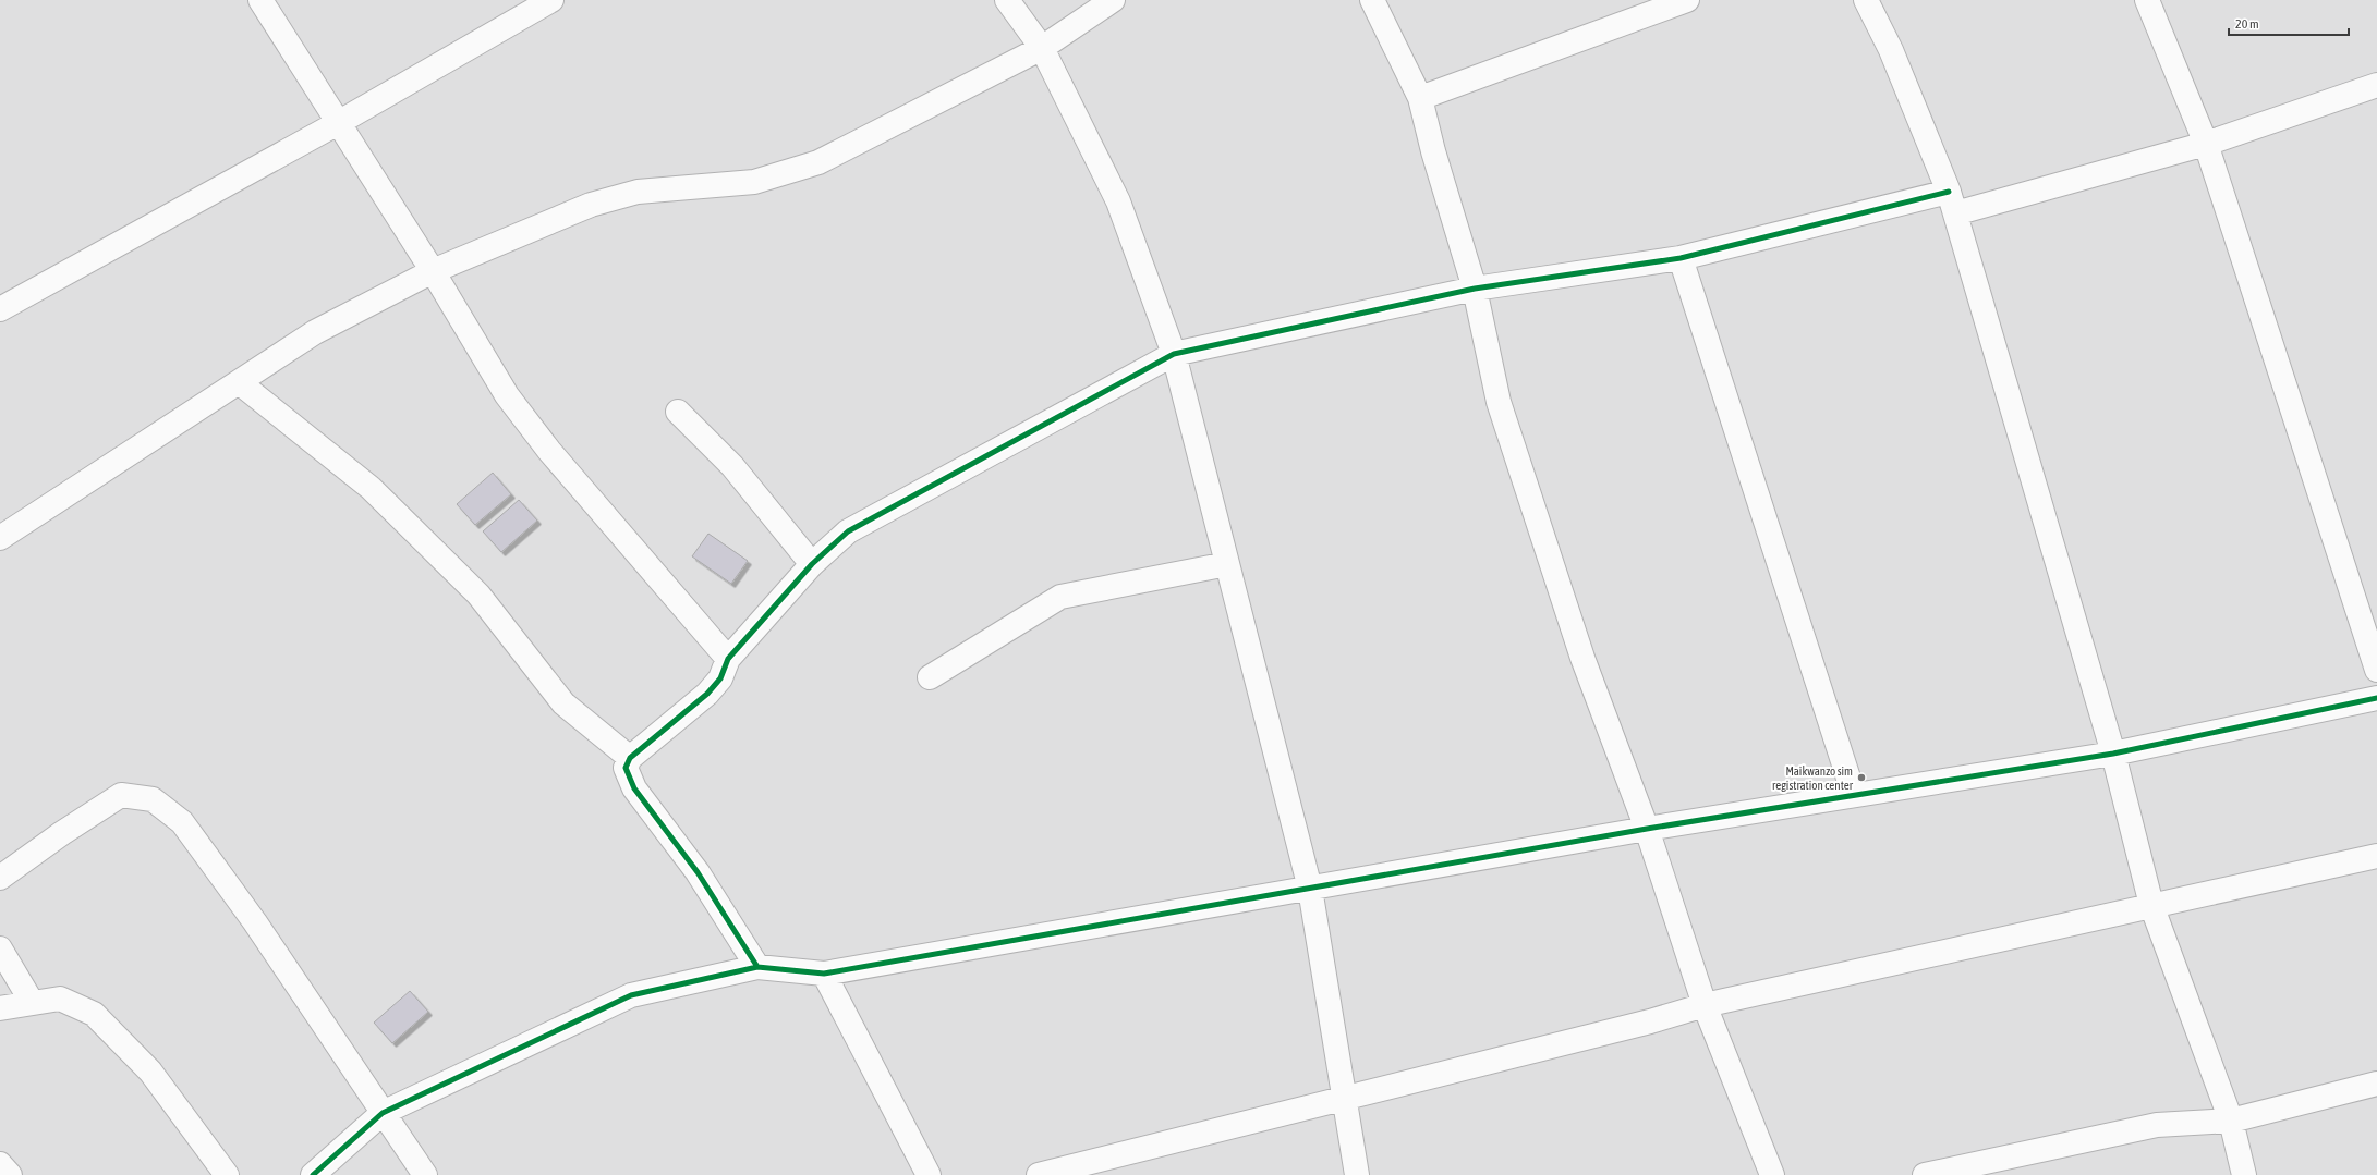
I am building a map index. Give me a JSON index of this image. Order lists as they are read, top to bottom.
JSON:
{
  "places": ["Maikwanzo sim registration center"],
  "scale_bar": "20 m"
}
